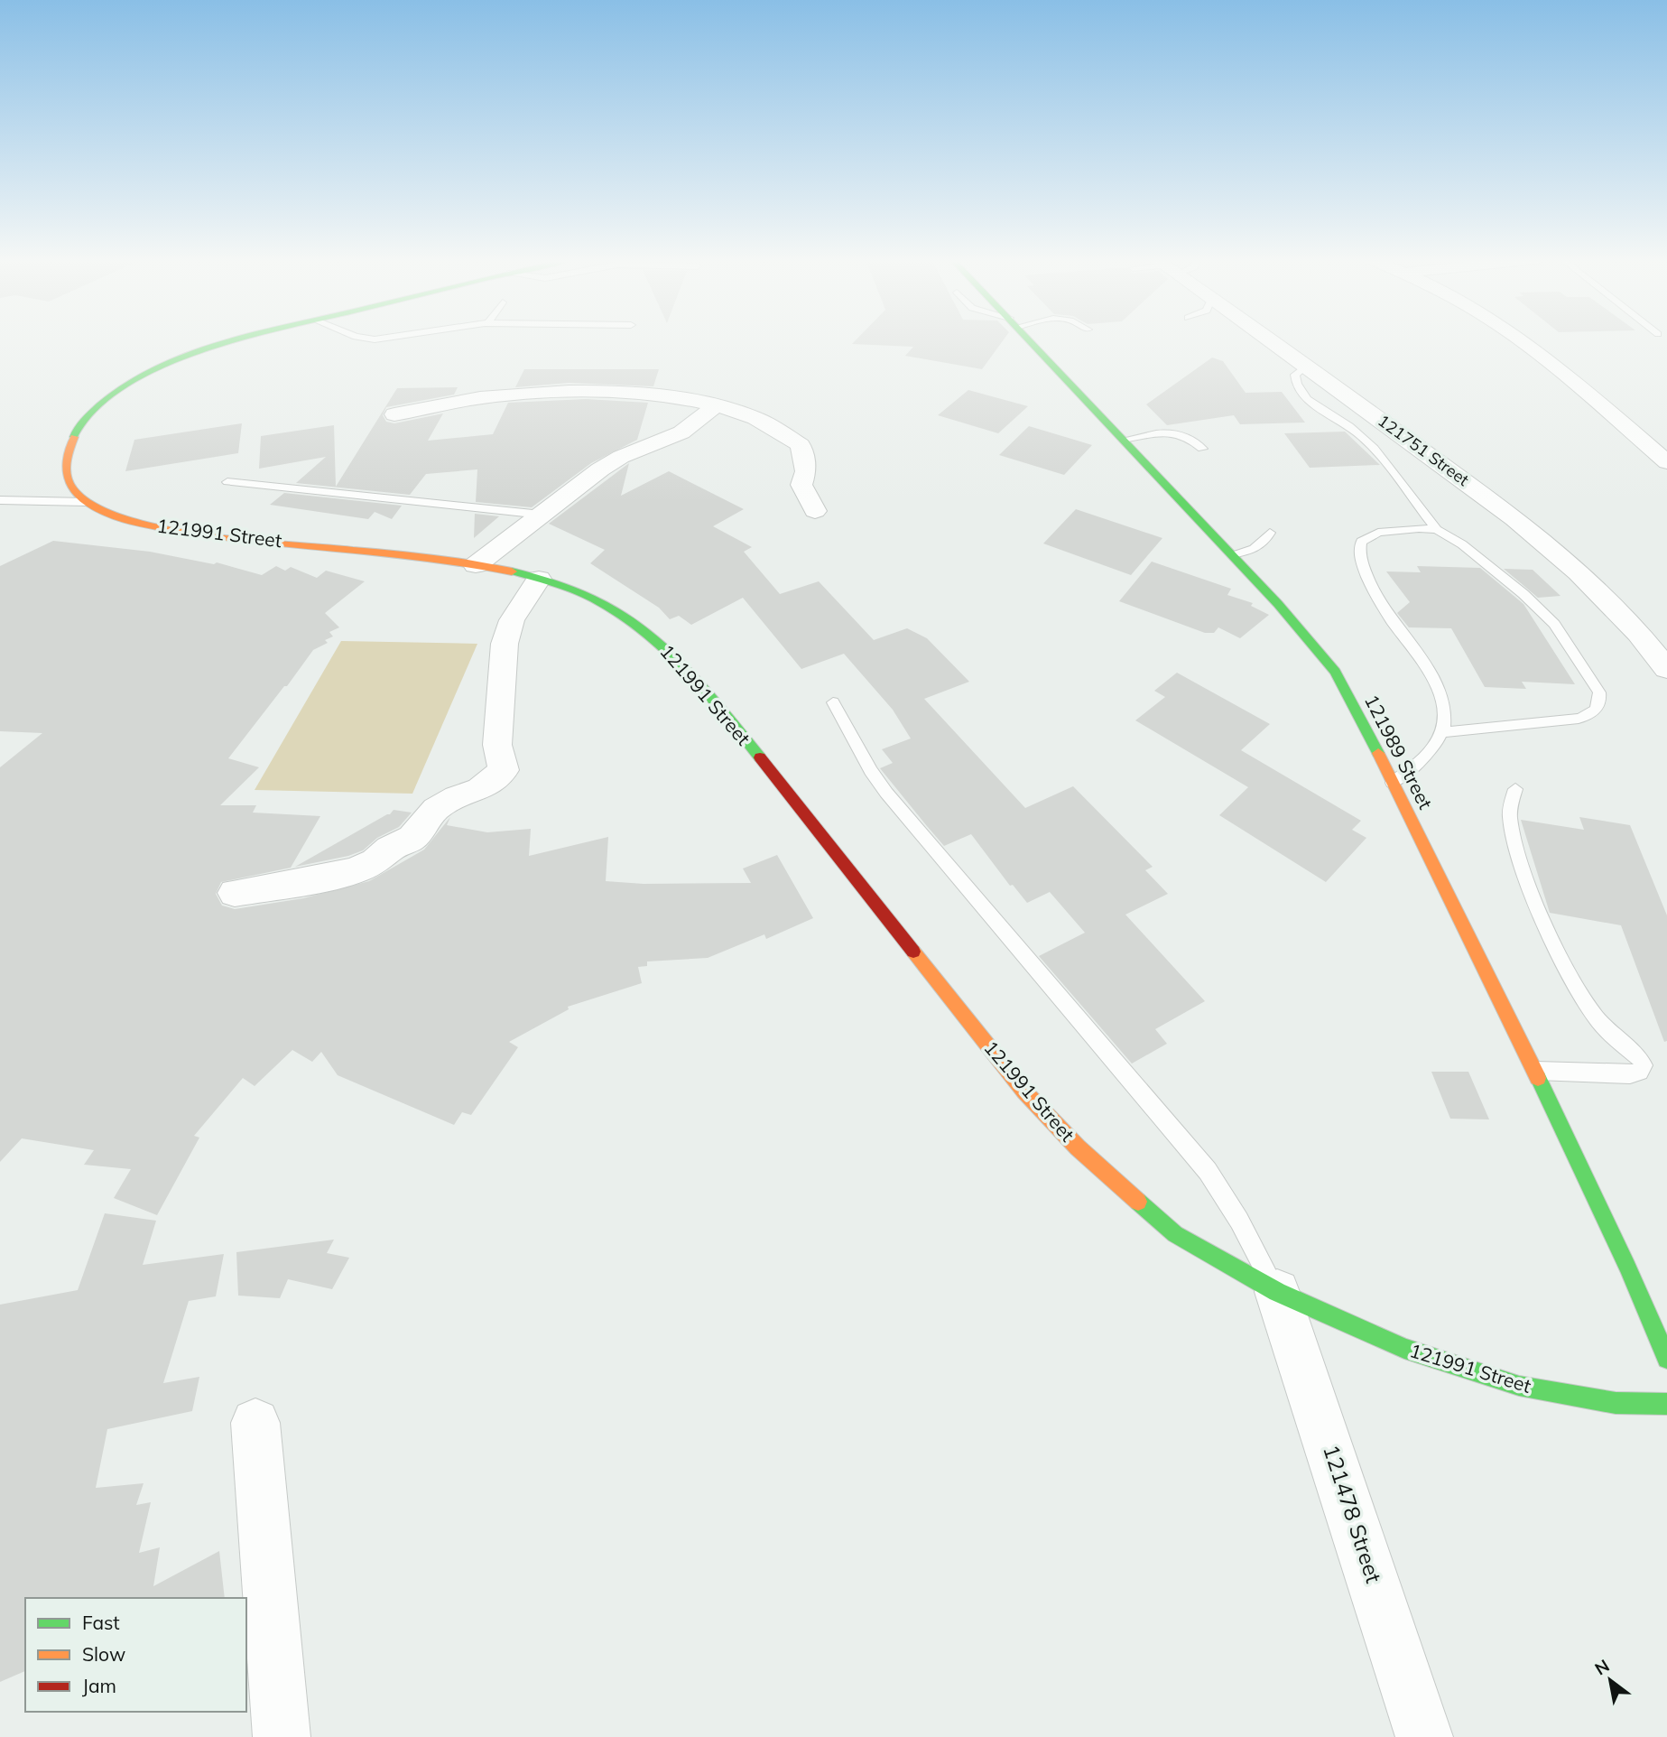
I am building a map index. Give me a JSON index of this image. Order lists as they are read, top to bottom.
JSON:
{
  "streets": {
    "street": [
      "121751 Street",
      "121991 Street",
      "121989 Street",
      "121478 Street"
    ]
  },
  "crossings": [
    ["121991 Street", "121478 Street"]
  ],
  "legend": ["Fast", "Slow", "Jam"],
  "north": "top left"
}
